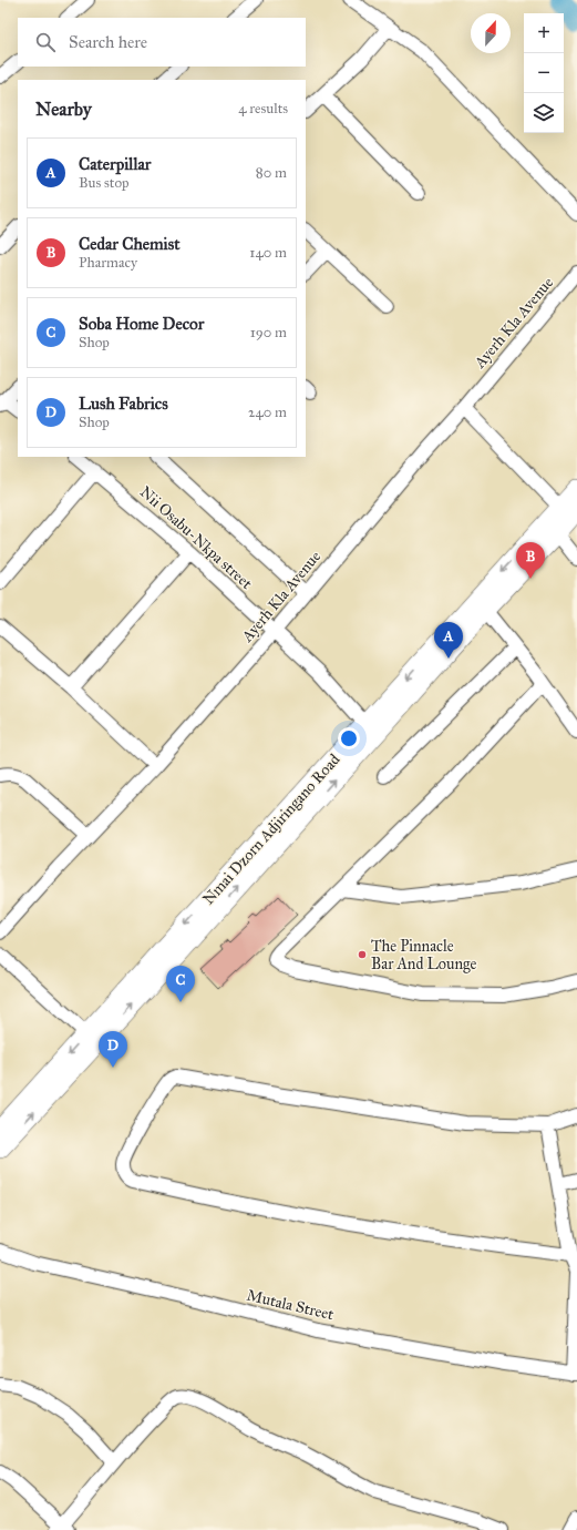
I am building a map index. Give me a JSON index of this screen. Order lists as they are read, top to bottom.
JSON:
{
  "streets": {
    "main road": ["Nmai Dzorn Adjiringano Road"],
    "street": ["Ayerh Kla Avenue", "Nii Osabu-Nkpa street", "Mutala Street"]
  },
  "crossings": [
    ["Ayerh Kla Avenue", "Nii Osabu-Nkpa street"],
    ["Nii Osabu-Nkpa street", "Nmai Dzorn Adjiringano Road"]
  ],
  "places": ["The Pinnacle Bar And Lounge"],
  "north": "top",
  "page": {
    "map_buttons": ["+", "−"],
    "search": "Search here",
    "heading": ["Nearby", "4 results"],
    "list": [
      {
        "mark": "A",
        "name": "Caterpillar",
        "note": "Bus stop",
        "value": "80 m"
      },
      {
        "mark": "B",
        "name": "Cedar Chemist",
        "note": "Pharmacy",
        "value": "140 m"
      },
      {
        "mark": "C",
        "name": "Soba Home Decor",
        "note": "Shop",
        "value": "190 m"
      },
      {
        "mark": "D",
        "name": "Lush Fabrics",
        "note": "Shop",
        "value": "240 m"
      }
    ],
    "pins": [
      "B",
      "A",
      "C",
      "D"
    ]
  }
}
